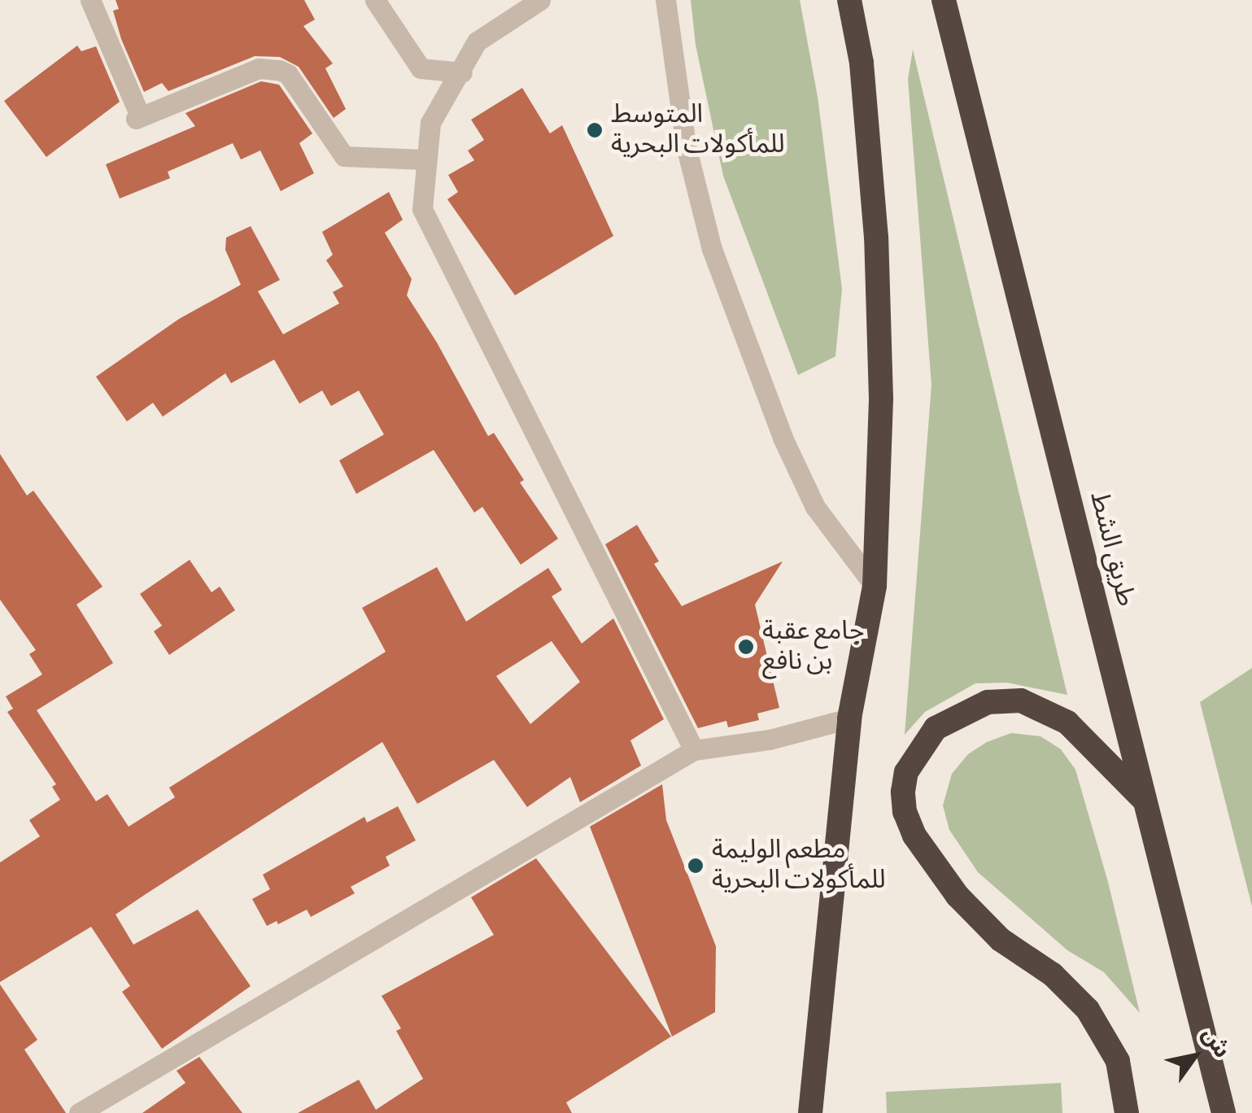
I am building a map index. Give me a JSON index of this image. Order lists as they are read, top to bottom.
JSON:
{
  "streets": {
    "highway": ["طريق الشط"]
  },
  "places": ["المتوسط للمأكولات البحرية", "جامع عقبة بن نافع", "مطعم الوليمة للمأكولات البحرية"],
  "north": "top right"
}
